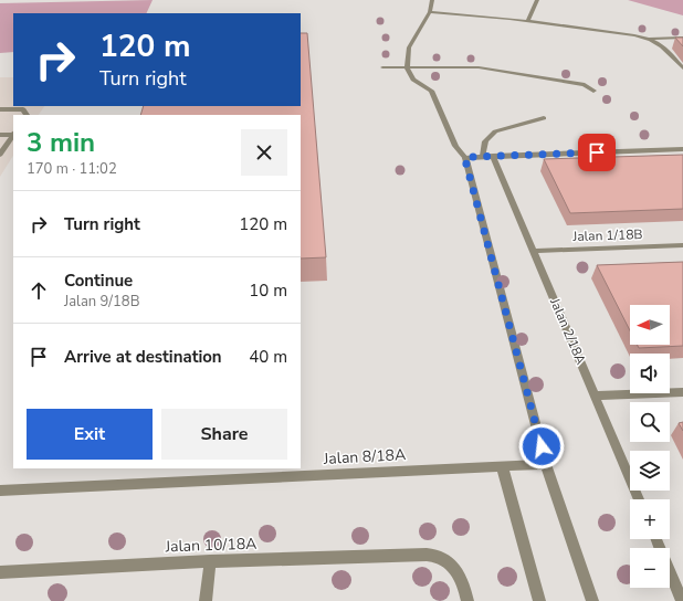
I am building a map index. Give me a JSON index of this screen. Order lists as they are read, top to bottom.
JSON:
{
  "streets": {
    "street": [
      "Jalan 1/18B",
      "Jalan 2/18A",
      "Jalan 8/18A",
      "Jalan 10/18A"
    ]
  },
  "crossings": [
    ["Jalan 1/18B", "Jalan 2/18A"]
  ],
  "north": "left",
  "page": {
    "turn": ["120 m", "Turn right"],
    "heading": ["3 min", "170 m · 11:02"],
    "list": [
      {
        "name": "Turn right",
        "value": "120 m"
      },
      {
        "name": "Continue",
        "note": "Jalan 9/18B",
        "value": "10 m"
      },
      {
        "name": "Arrive at destination",
        "value": "40 m"
      }
    ],
    "map_buttons": ["+", "−"],
    "buttons": ["Exit", "Share"]
  }
}
